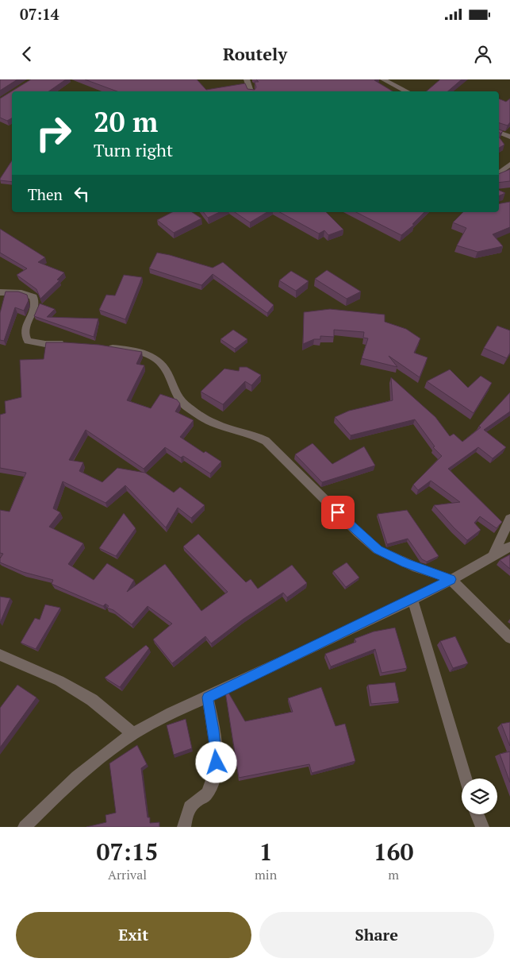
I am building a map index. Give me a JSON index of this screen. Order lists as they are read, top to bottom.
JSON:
{
  "page": {
    "status": "07:14",
    "header": "Routely",
    "turn": ["20 m", "Turn right"],
    "then": "Then",
    "eta": [
      "07:15",
      "Arrival",
      "1",
      "min",
      "160",
      "m"
    ],
    "buttons": ["Exit", "Share"]
  }
}
